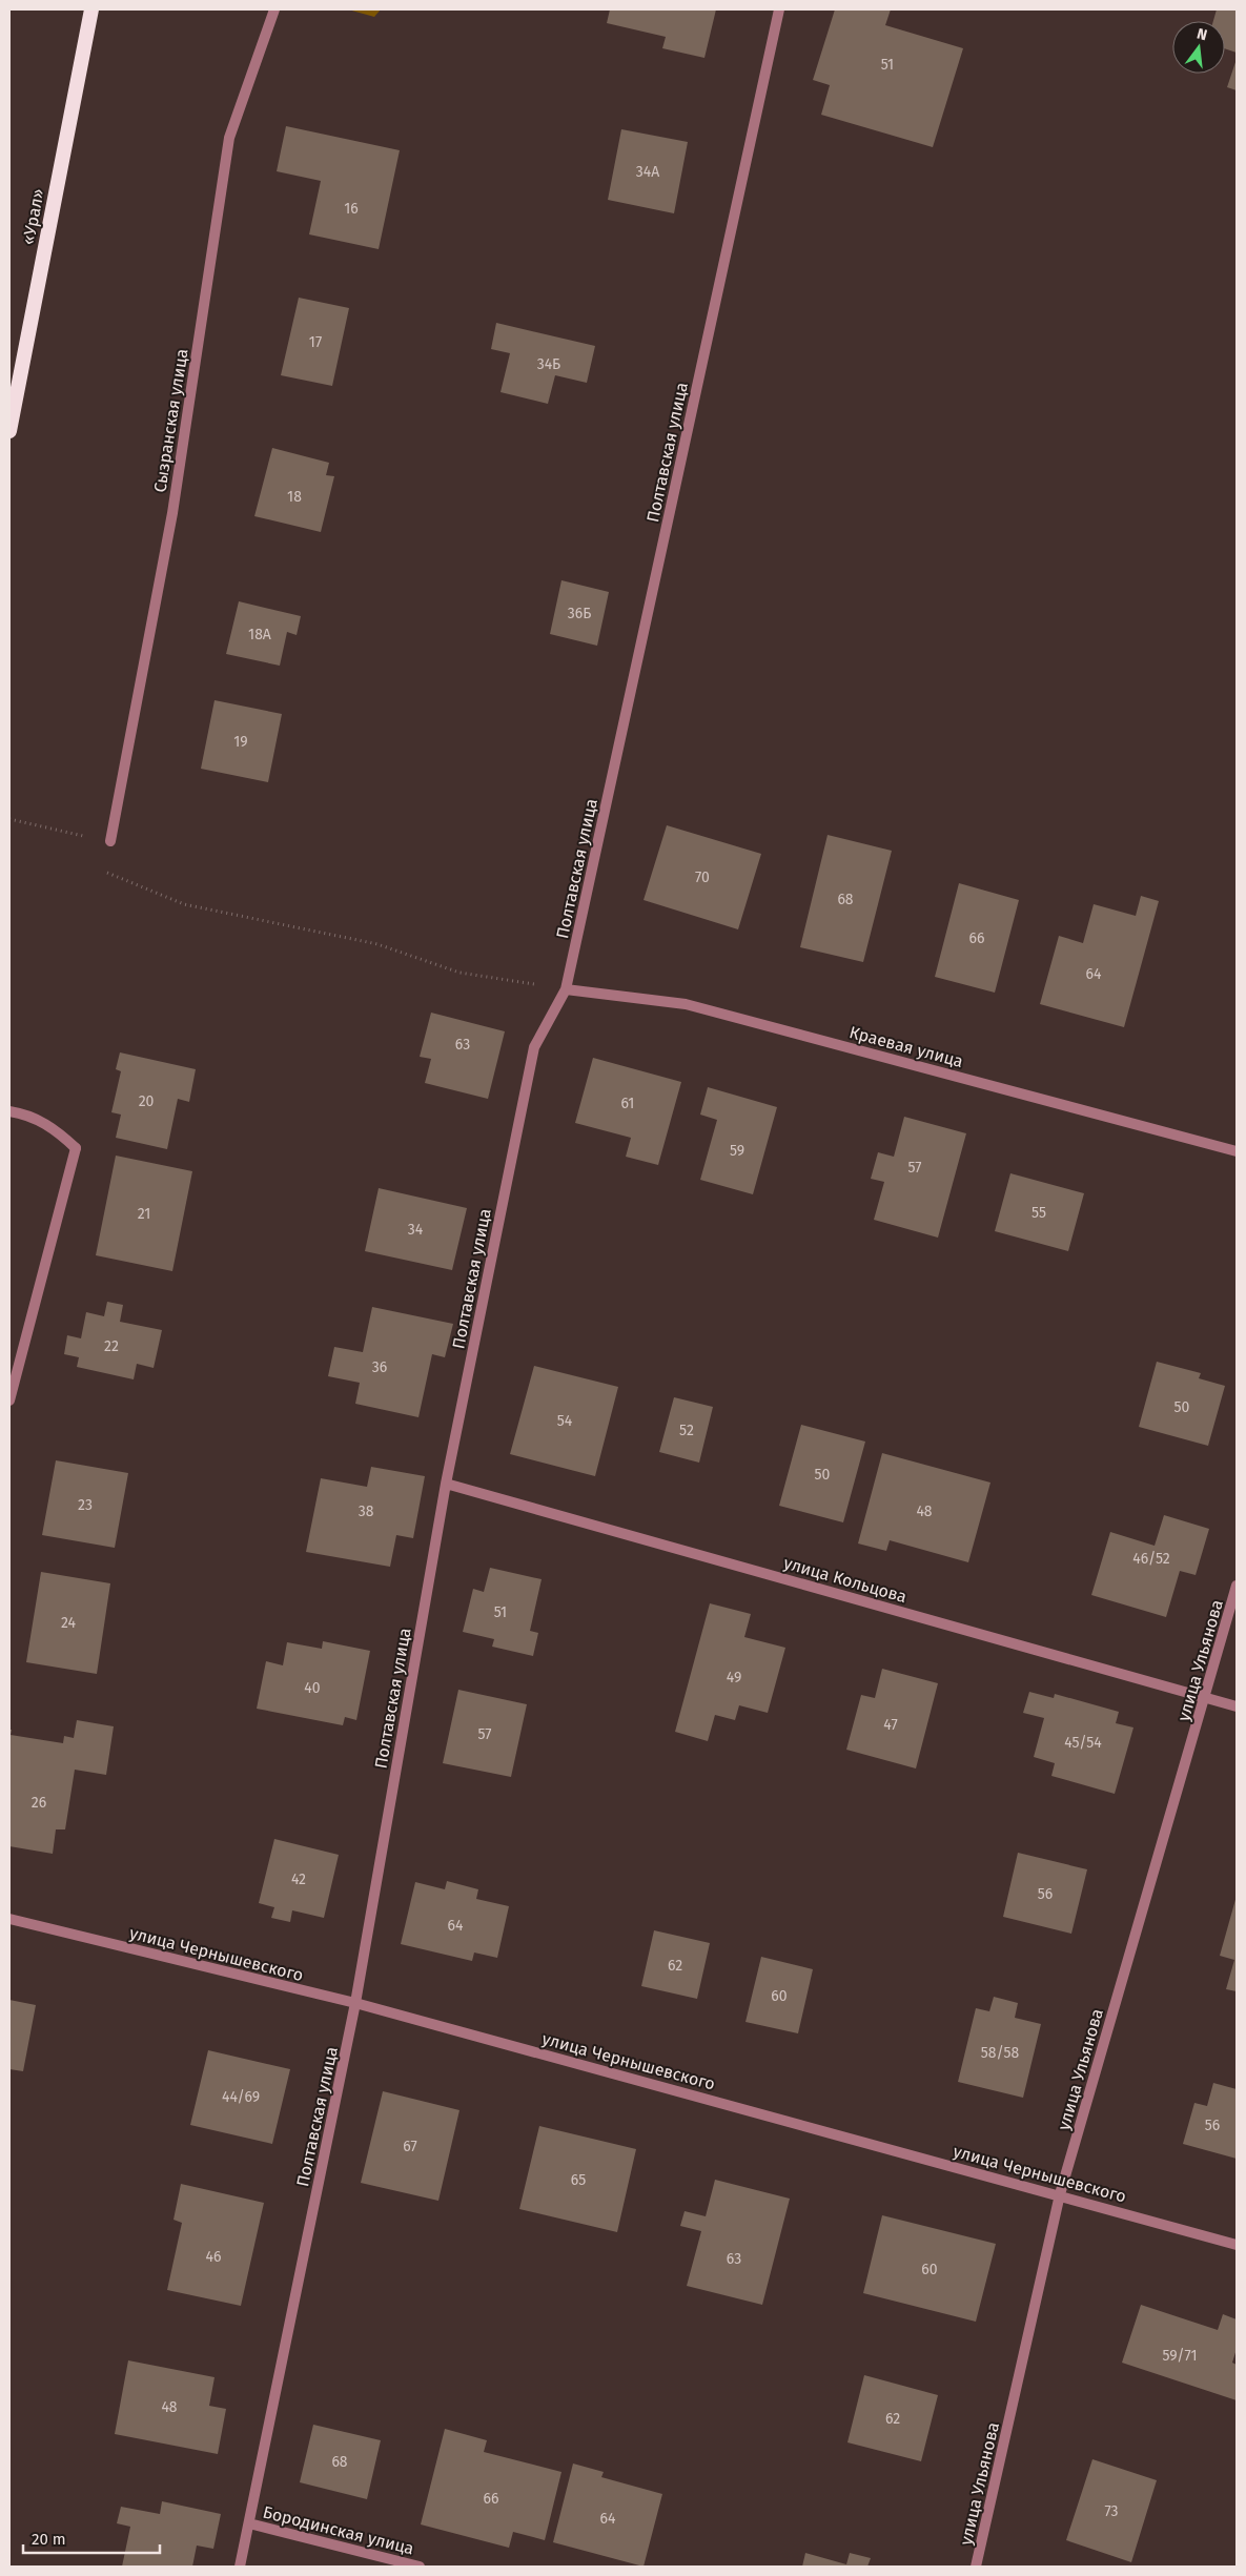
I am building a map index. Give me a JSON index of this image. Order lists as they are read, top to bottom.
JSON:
{
  "streets": {
    "highway": ["«Урал»"],
    "street": [
      "Сызранская улица",
      "Полтавская улица",
      "Краевая улица",
      "улица Кольцова",
      "улица Ульянова",
      "улица Чернышевского",
      "Бородинская улица"
    ]
  },
  "crossings": [
    ["Полтавская улица", "Краевая улица"],
    ["Полтавская улица", "улица Кольцова"],
    ["Полтавская улица", "улица Чернышевского"],
    ["Полтавская улица", "Бородинская улица"],
    ["улица Кольцова", "улица Ульянова"],
    ["улица Ульянова", "улица Чернышевского"]
  ],
  "house_numbers": [
    "51",
    "34А",
    "16",
    "17",
    "34Б",
    "18",
    "36Б",
    "18А",
    "19",
    "70",
    "68",
    "66",
    "64",
    "63",
    "20",
    "61",
    "59",
    "57",
    "55",
    "21",
    "34",
    "22",
    "36",
    "50",
    "54",
    "52",
    "50",
    "23",
    "38",
    "48",
    "46/52",
    "51",
    "24",
    "49",
    "40",
    "47",
    "57",
    "45/54",
    "26",
    "42",
    "56",
    "64",
    "62",
    "60",
    "58/58",
    "44/69",
    "56",
    "67",
    "65",
    "46",
    "63",
    "60",
    "59/71",
    "48",
    "62",
    "68",
    "66",
    "73",
    "64"
  ],
  "scale_bar": "20 m",
  "north": "top"
}
